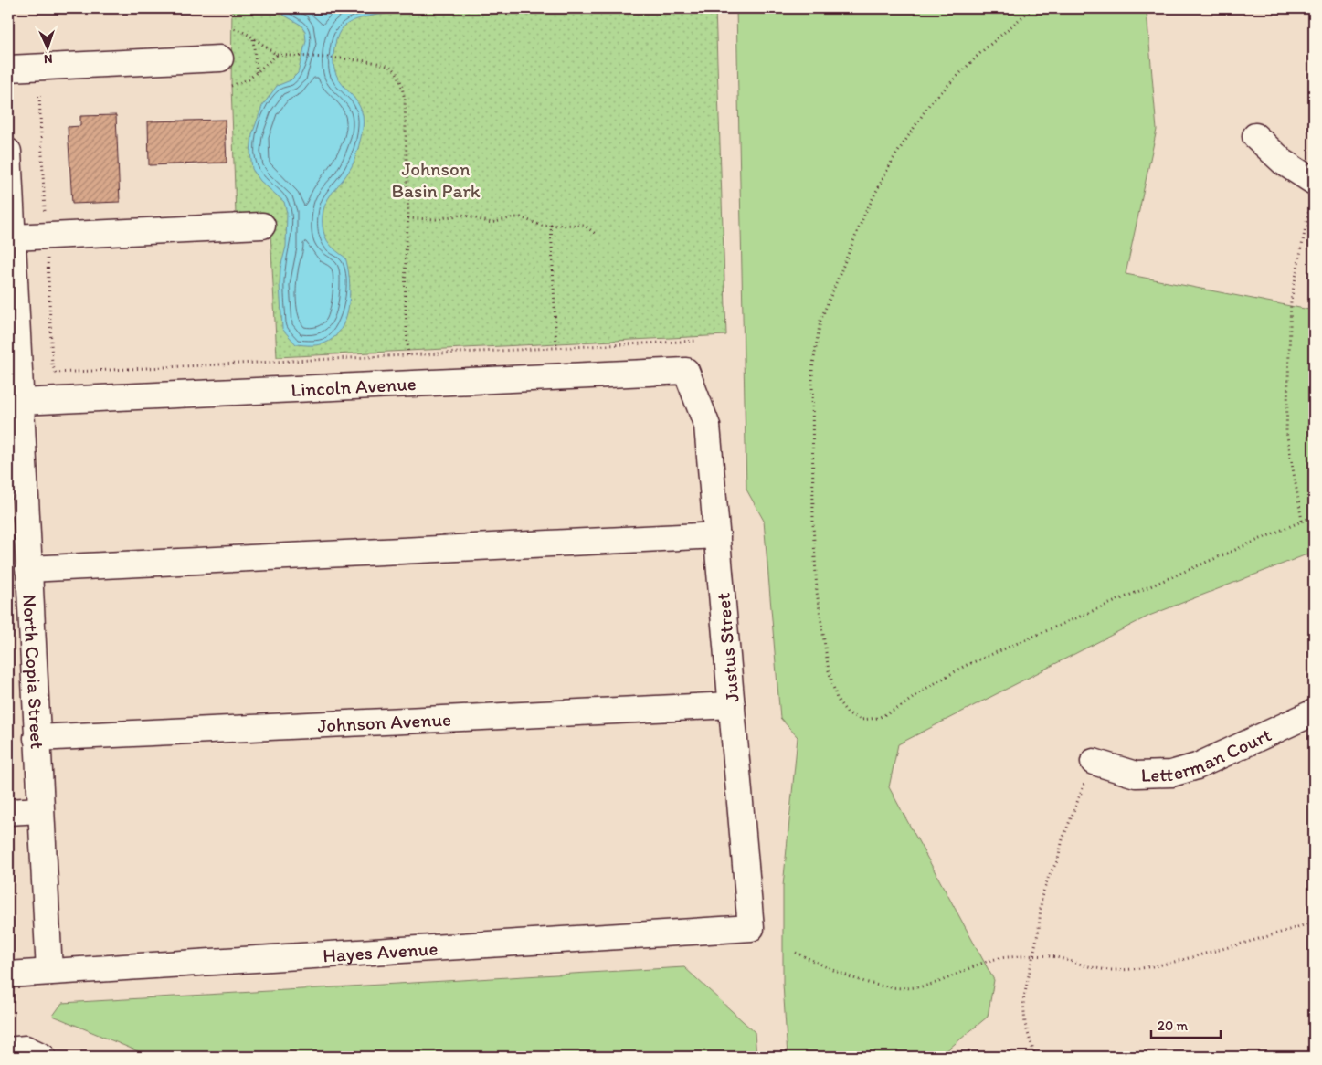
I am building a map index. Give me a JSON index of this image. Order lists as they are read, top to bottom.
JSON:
{
  "streets": {
    "street": [
      "Lincoln Avenue",
      "Justus Street",
      "North Copia Street",
      "Johnson Avenue",
      "Letterman Court",
      "Hayes Avenue"
    ]
  },
  "crossings": [
    ["Lincoln Avenue", "Justus Street"],
    ["Lincoln Avenue", "North Copia Street"],
    ["Justus Street", "Johnson Avenue"],
    ["Justus Street", "Hayes Avenue"],
    ["North Copia Street", "Johnson Avenue"],
    ["North Copia Street", "Hayes Avenue"]
  ],
  "parks": ["Johnson Basin Park"],
  "scale_bar": "20 m",
  "north": "bottom"
}
